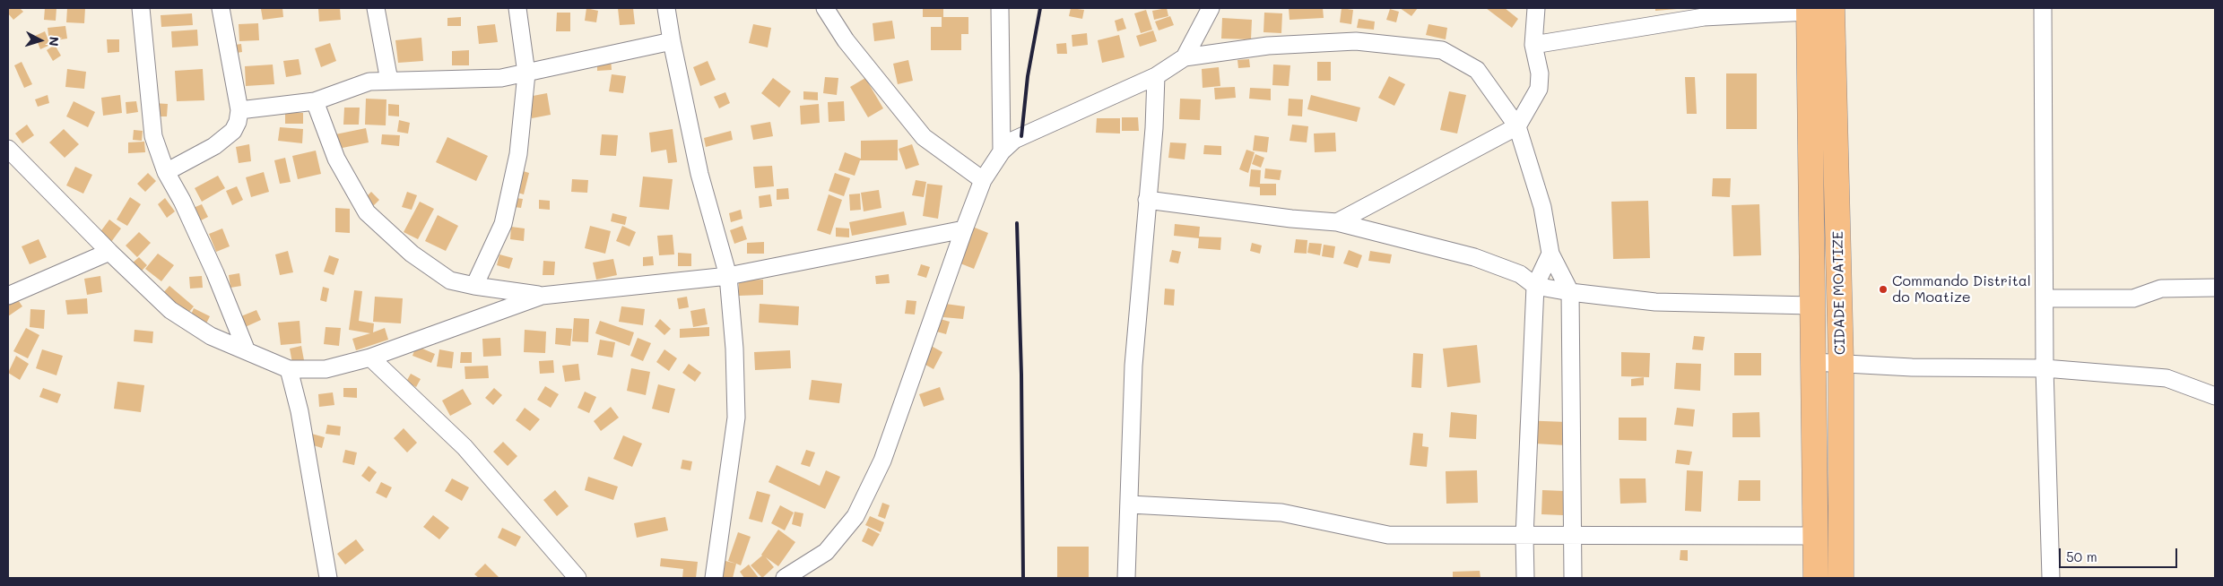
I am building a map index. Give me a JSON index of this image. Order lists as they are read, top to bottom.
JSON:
{
  "streets": {
    "highway": ["CIDADE MOATIZE"]
  },
  "places": ["Commando Distrital do Moatize"],
  "scale_bar": "50 m",
  "north": "right"
}
